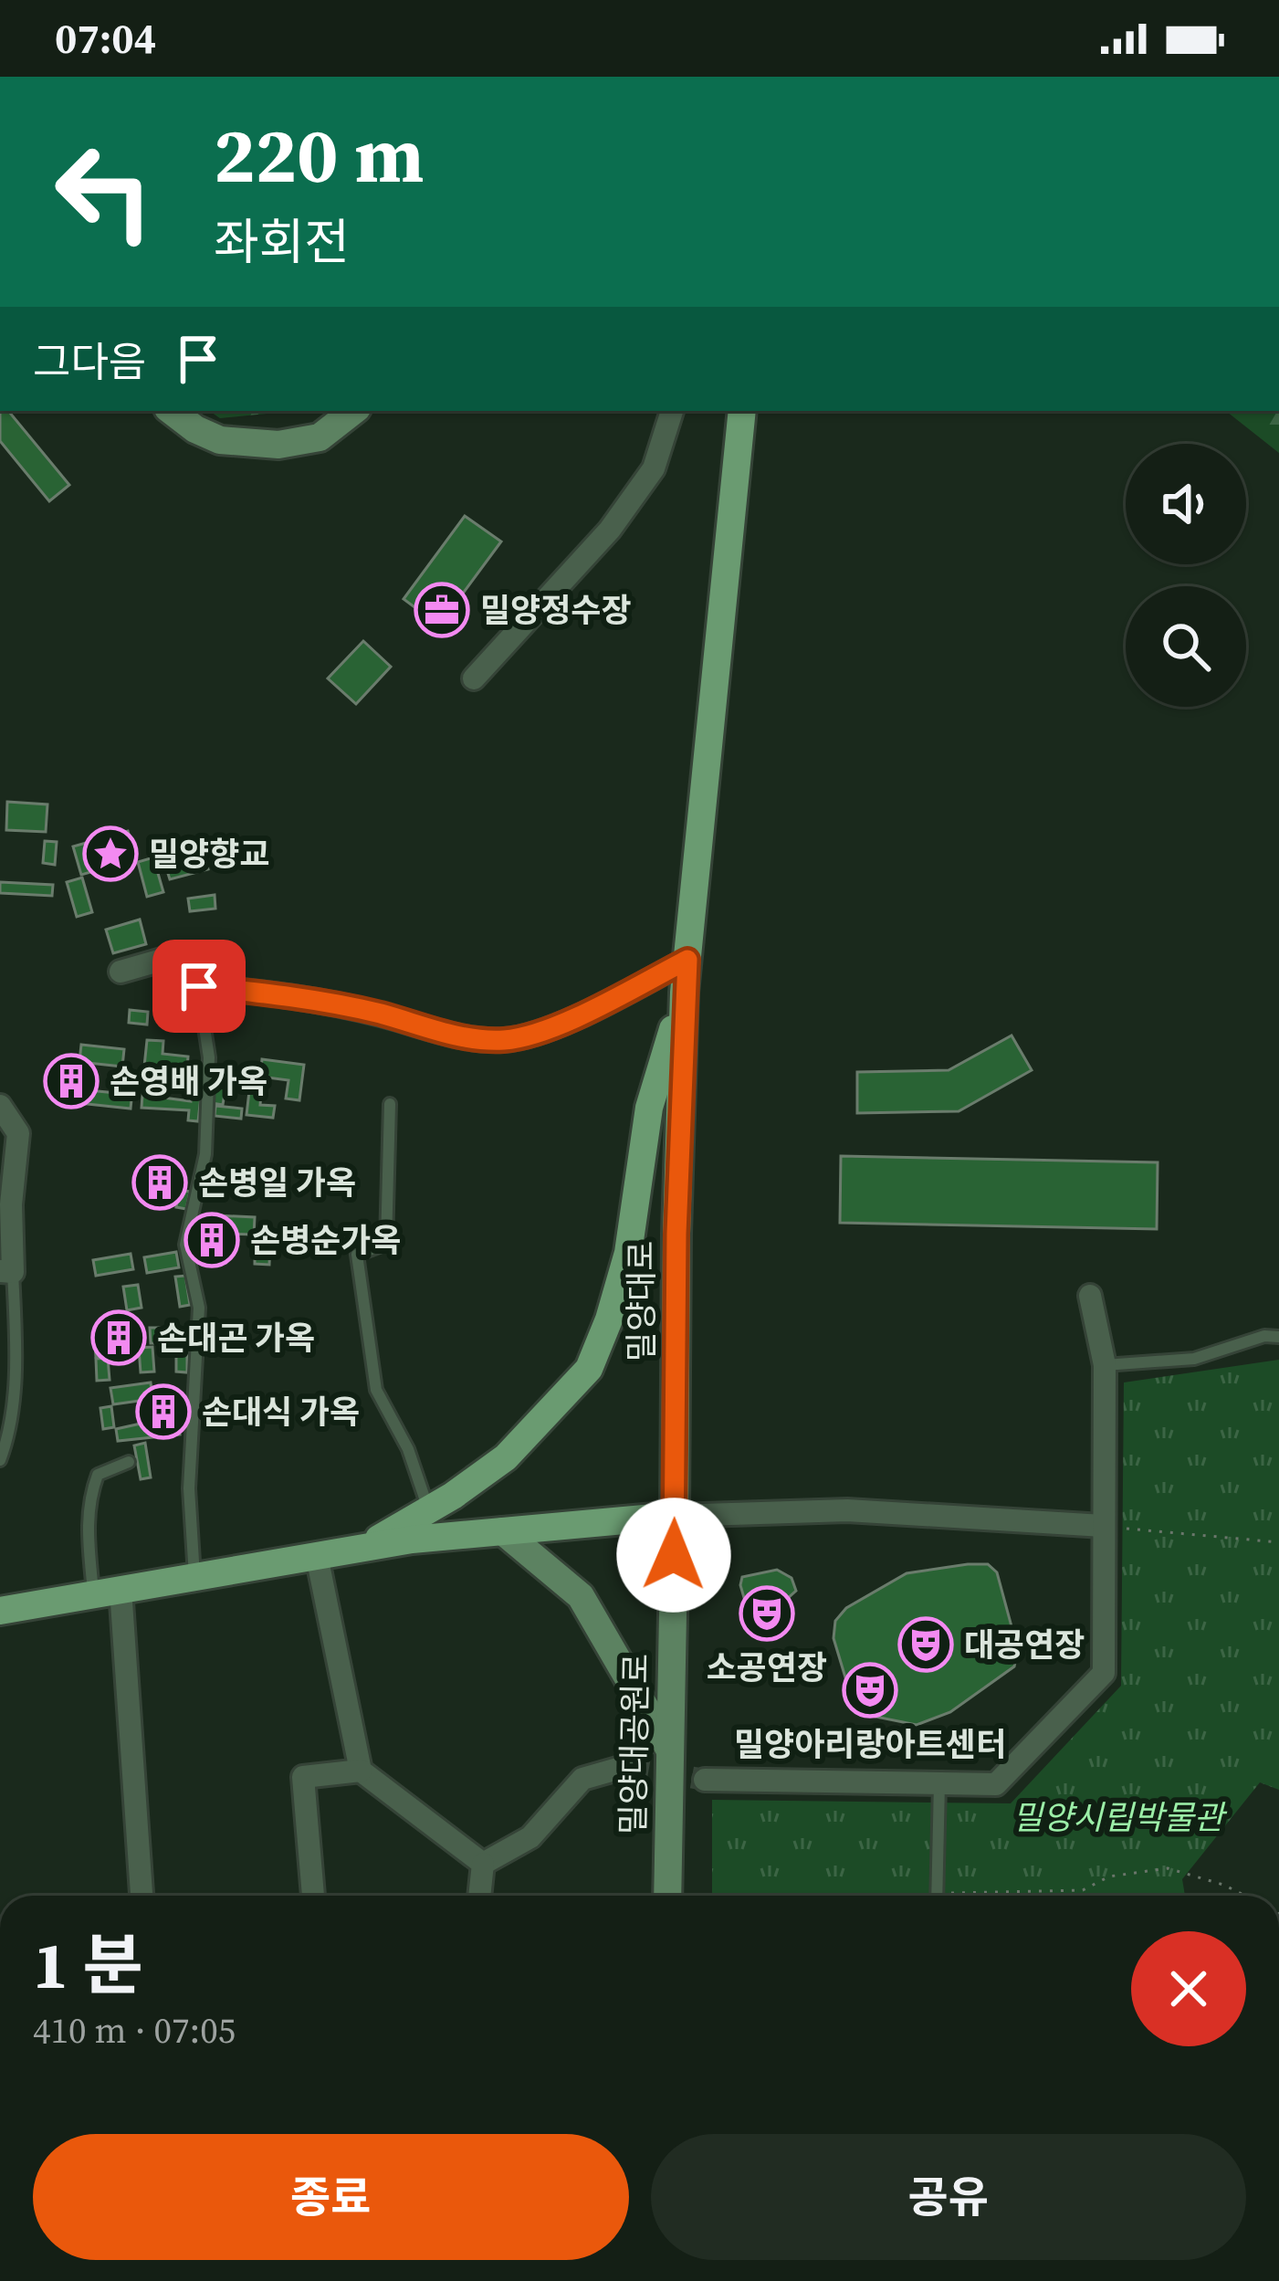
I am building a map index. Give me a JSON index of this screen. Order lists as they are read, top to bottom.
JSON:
{
  "streets": {
    "main road": ["밀양대로", "밀양대공원로"]
  },
  "crossings": [
    ["밀양대로", "밀양대공원로"]
  ],
  "parks": ["밀양시립박물관"],
  "places": {
    "office": ["밀양정수장"],
    "place": ["밀양향교"],
    "building": [
      "손영배 가옥",
      "손병일 가옥",
      "손병순가옥",
      "손대곤 가옥",
      "손대식 가옥"
    ],
    "theatre": ["소공연장", "대공연장", "밀양아리랑아트센터"]
  },
  "page": {
    "status": "07:04",
    "turn": ["220 m", "좌회전"],
    "then": "그다음",
    "heading": ["1 분", "410 m · 07:05"],
    "buttons": ["종료", "공유"]
  }
}
